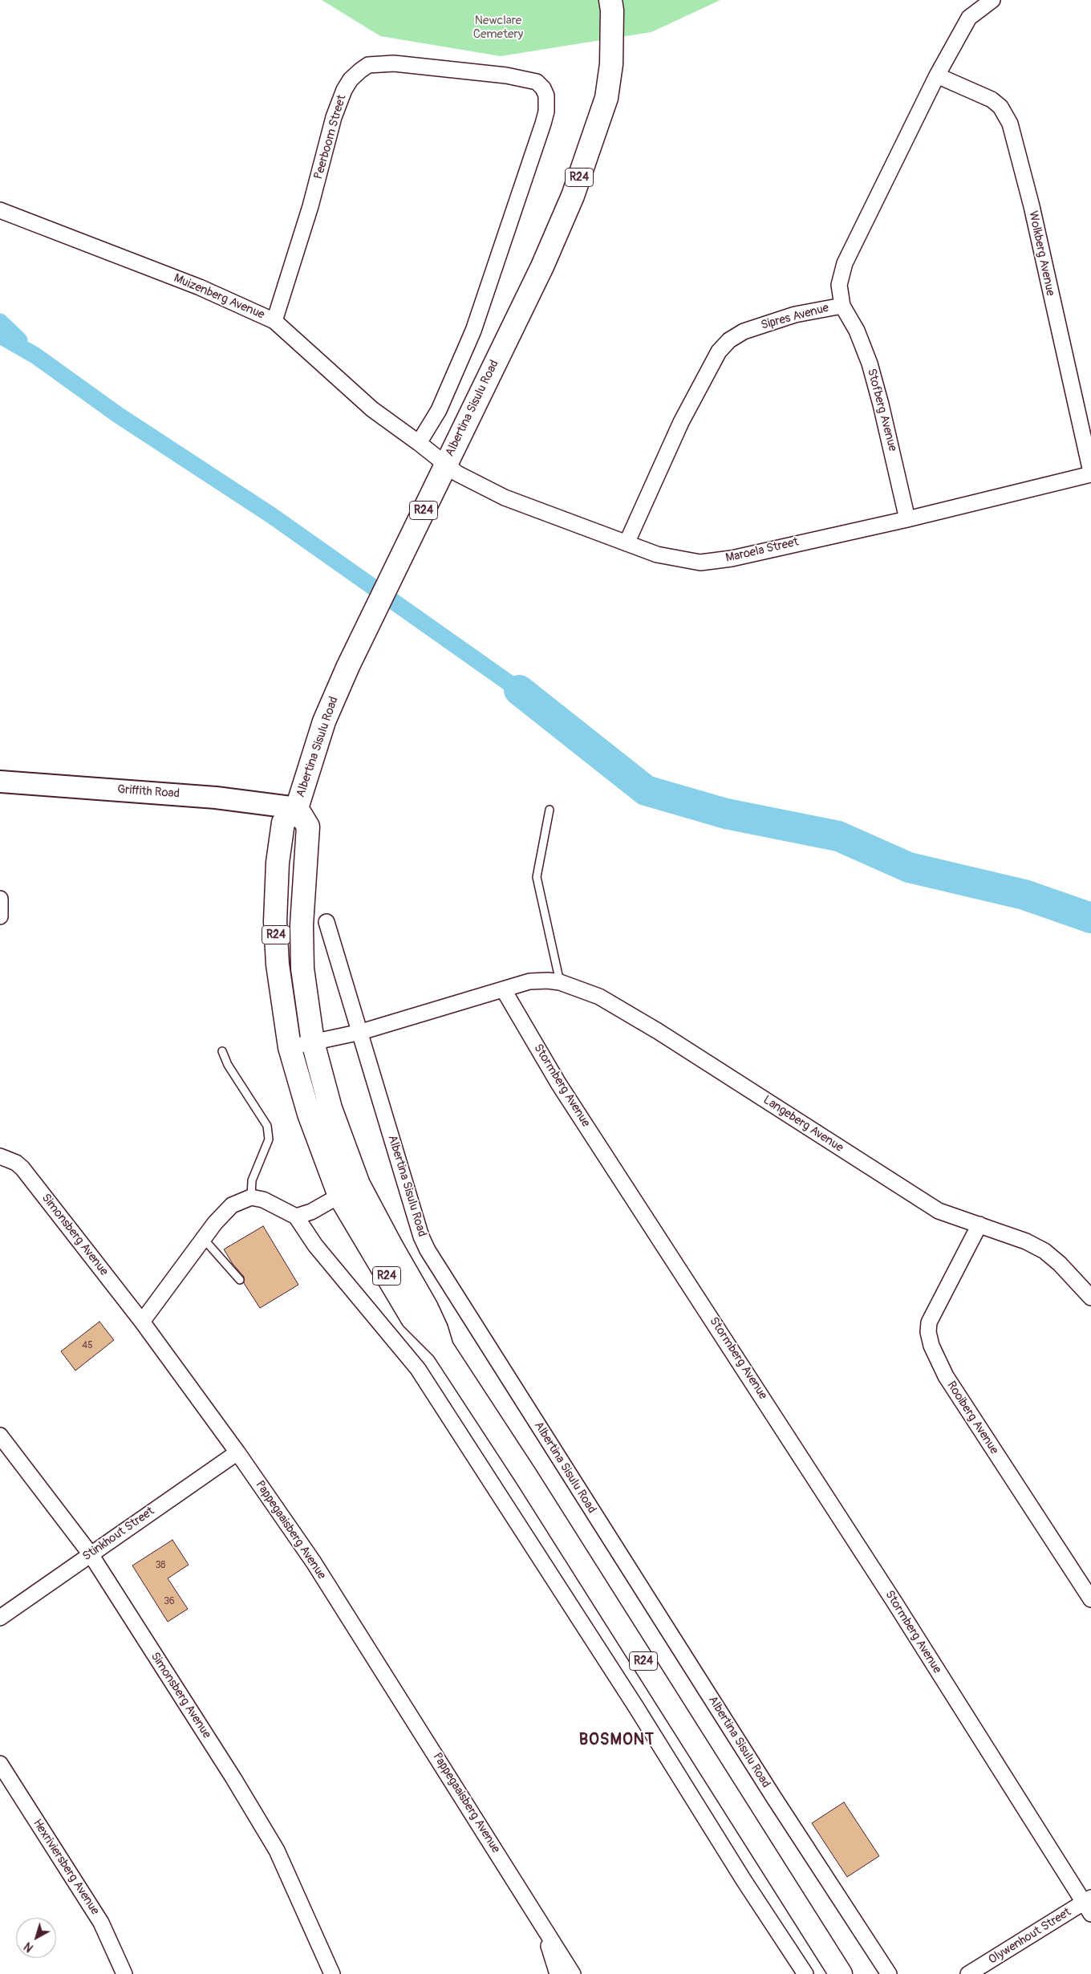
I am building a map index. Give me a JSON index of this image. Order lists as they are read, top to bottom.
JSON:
{
  "streets": {
    "main road": ["R24", "Albertina Sisulu Road"],
    "street": [
      "Peerboom Street",
      "Wolkberg Avenue",
      "Muizenberg Avenue",
      "Sipres Avenue",
      "Stofberg Avenue",
      "Maroela Street",
      "Griffith Road",
      "Stormberg Avenue",
      "Langeberg Avenue",
      "Simonsberg Avenue",
      "Rooiberg Avenue",
      "Pappegaaisberg Avenue",
      "Stinkhout Street",
      "Hexriviersberg Avenue",
      "Olywenhout Street"
    ]
  },
  "crossings": [
    ["Peerboom Street", "Muizenberg Avenue"],
    ["Wolkberg Avenue", "Sipres Avenue"],
    ["Wolkberg Avenue", "Maroela Street"],
    ["Muizenberg Avenue", "Albertina Sisulu Road"],
    ["Muizenberg Avenue", "Maroela Street"],
    ["Sipres Avenue", "Stofberg Avenue"],
    ["Sipres Avenue", "Maroela Street"],
    ["Albertina Sisulu Road", "Maroela Street"],
    ["Albertina Sisulu Road", "Griffith Road"],
    ["Stofberg Avenue", "Maroela Street"],
    ["Stormberg Avenue", "Langeberg Avenue"],
    ["Stormberg Avenue", "Olywenhout Street"],
    ["Langeberg Avenue", "Rooiberg Avenue"],
    ["Simonsberg Avenue", "Pappegaaisberg Avenue"],
    ["Simonsberg Avenue", "Stinkhout Street"],
    ["Pappegaaisberg Avenue", "Stinkhout Street"]
  ],
  "districts": ["BOSMONT"],
  "parks": ["Newclare Cemetery"],
  "house_numbers": ["45", "38", "36"],
  "north": "bottom left"
}
